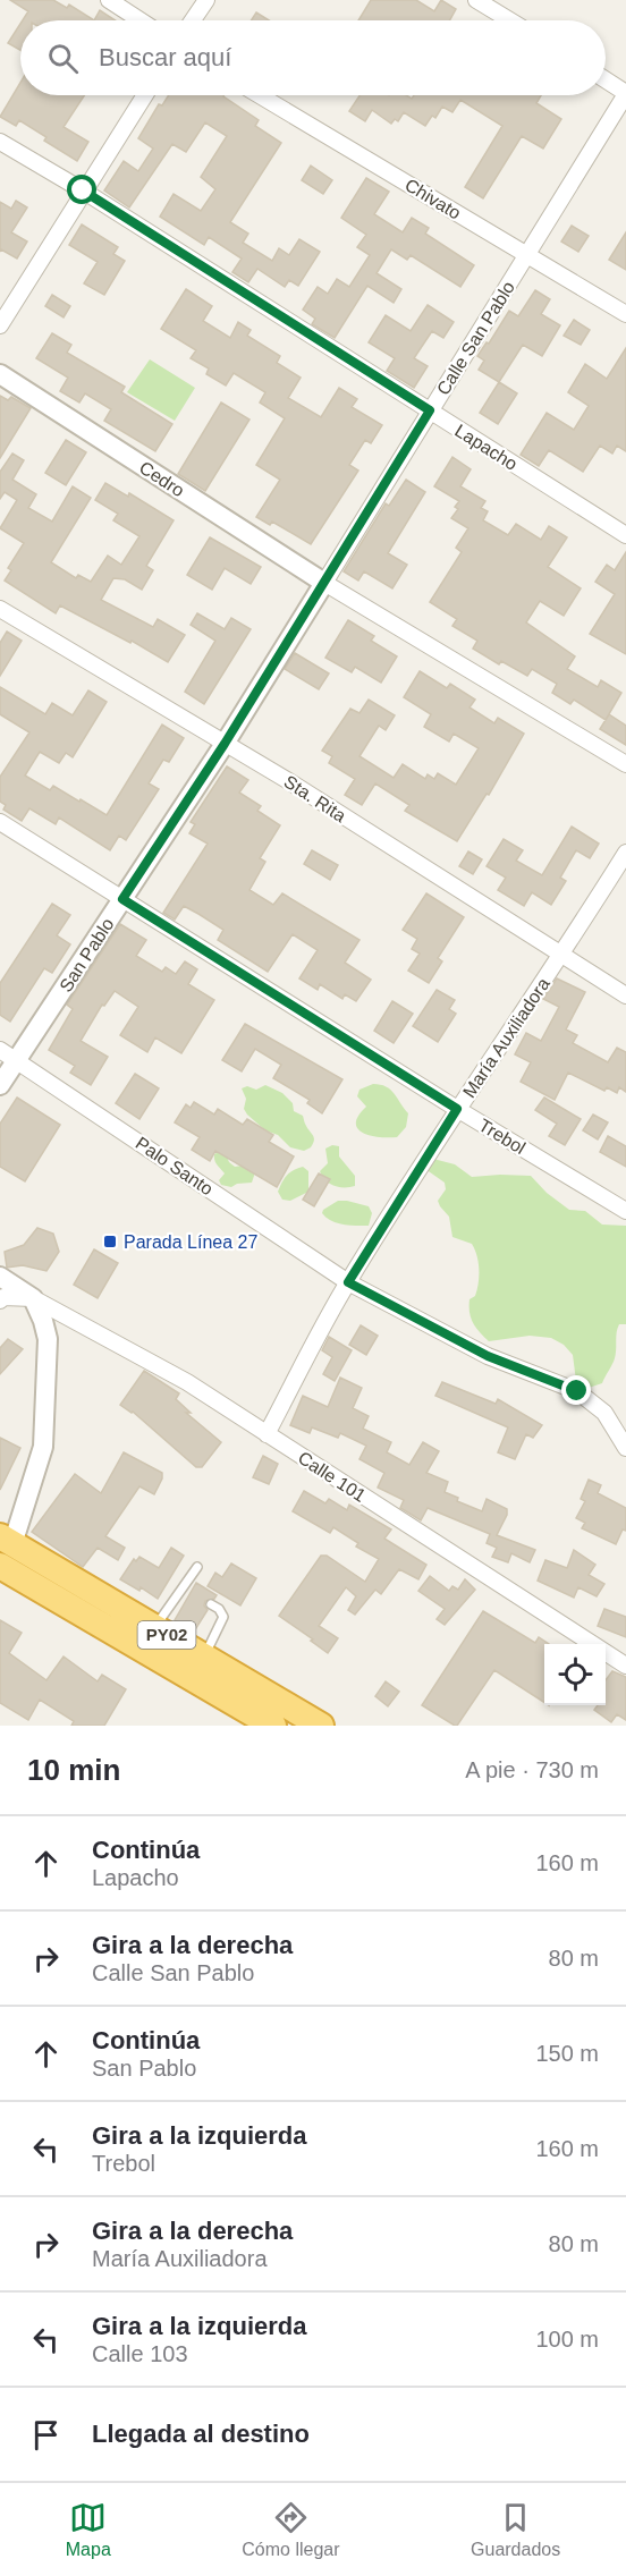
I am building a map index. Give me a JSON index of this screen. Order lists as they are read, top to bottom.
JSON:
{
  "streets": {
    "highway": ["PY02"],
    "street": [
      "Chivato",
      "Calle San Pablo",
      "Lapacho",
      "Cedro",
      "Sta. Rita",
      "San Pablo",
      "María Auxiliadora",
      "Trebol",
      "Palo Santo",
      "Calle 101"
    ]
  },
  "crossings": [
    ["Chivato", "Calle San Pablo"],
    ["Calle San Pablo", "Lapacho"],
    ["Calle San Pablo", "Cedro"],
    ["Calle San Pablo", "San Pablo"],
    ["Cedro", "San Pablo"],
    ["Sta. Rita", "San Pablo"],
    ["Sta. Rita", "María Auxiliadora"],
    ["San Pablo", "Trebol"],
    ["San Pablo", "Palo Santo"],
    ["María Auxiliadora", "Trebol"],
    ["María Auxiliadora", "Palo Santo"],
    ["María Auxiliadora", "Calle 101"]
  ],
  "places": {
    "transit": ["Parada Línea 27"]
  },
  "page": {
    "search": "Buscar aquí",
    "heading": ["10 min", "A pie · 730 m"],
    "list": [
      ["Continúa", "Lapacho", "160 m"],
      ["Gira a la derecha", "Calle San Pablo", "80 m"],
      ["Continúa", "San Pablo", "150 m"],
      ["Gira a la izquierda", "Trebol", "160 m"],
      ["Gira a la derecha", "María Auxiliadora", "80 m"],
      ["Gira a la izquierda", "Calle 103", "100 m"],
      "Llegada al destino"
    ],
    "nav": ["Mapa", "Cómo llegar", "Guardados"]
  }
}
